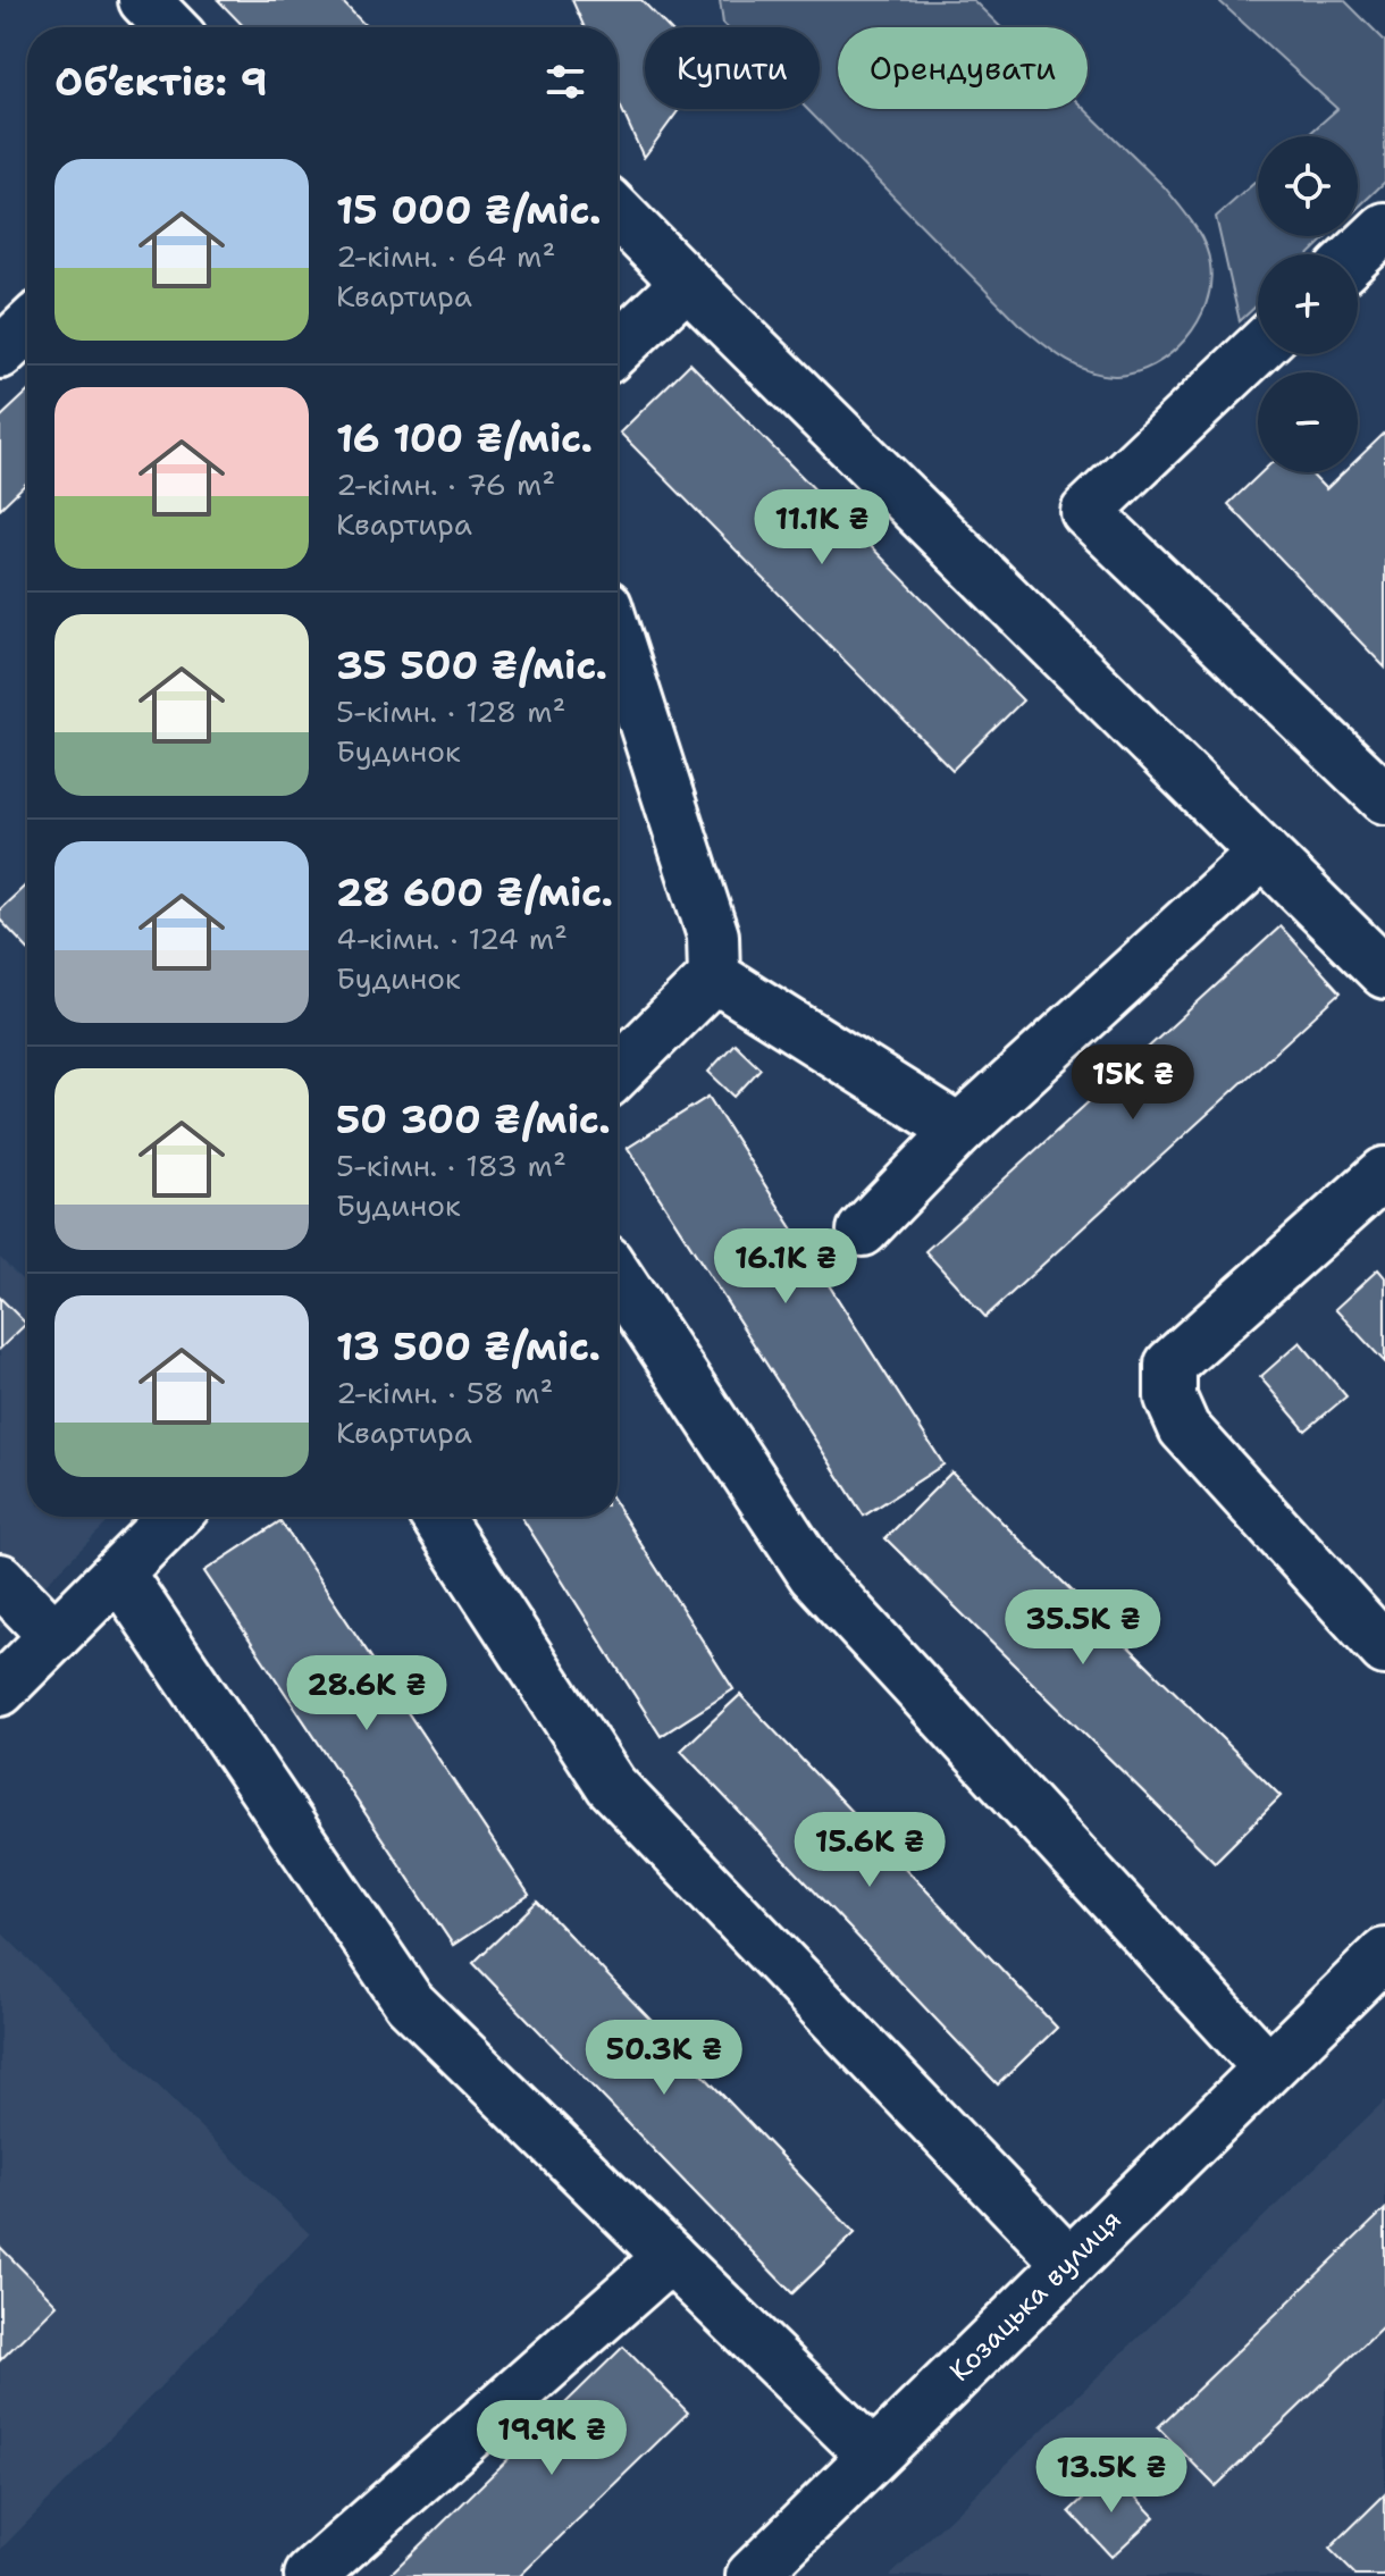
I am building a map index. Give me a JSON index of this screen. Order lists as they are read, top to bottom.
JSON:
{
  "streets": {
    "street": ["Козацька вулиця"]
  },
  "page": {
    "chip": ["Купити", "Орендувати"],
    "heading": "Об’єктів: 9",
    "map_buttons": ["+", "−"],
    "list": [
      {
        "name": "15 000 ₴/міс.",
        "note": "2-кімн. · 64 m² · Квартира"
      },
      {
        "name": "16 100 ₴/міс.",
        "note": "2-кімн. · 76 m² · Квартира"
      },
      {
        "name": "35 500 ₴/міс.",
        "note": "5-кімн. · 128 m² · Будинок"
      },
      {
        "name": "28 600 ₴/міс.",
        "note": "4-кімн. · 124 m² · Будинок"
      },
      {
        "name": "50 300 ₴/міс.",
        "note": "5-кімн. · 183 m² · Будинок"
      },
      {
        "name": "13 500 ₴/міс.",
        "note": "2-кімн. · 58 m² · Квартира"
      }
    ],
    "price": [
      "11.1K ₴",
      "15K ₴",
      "16.1K ₴",
      "35.5K ₴",
      "28.6K ₴",
      "15.6K ₴",
      "50.3K ₴",
      "19.9K ₴",
      "13.5K ₴"
    ]
  }
}
